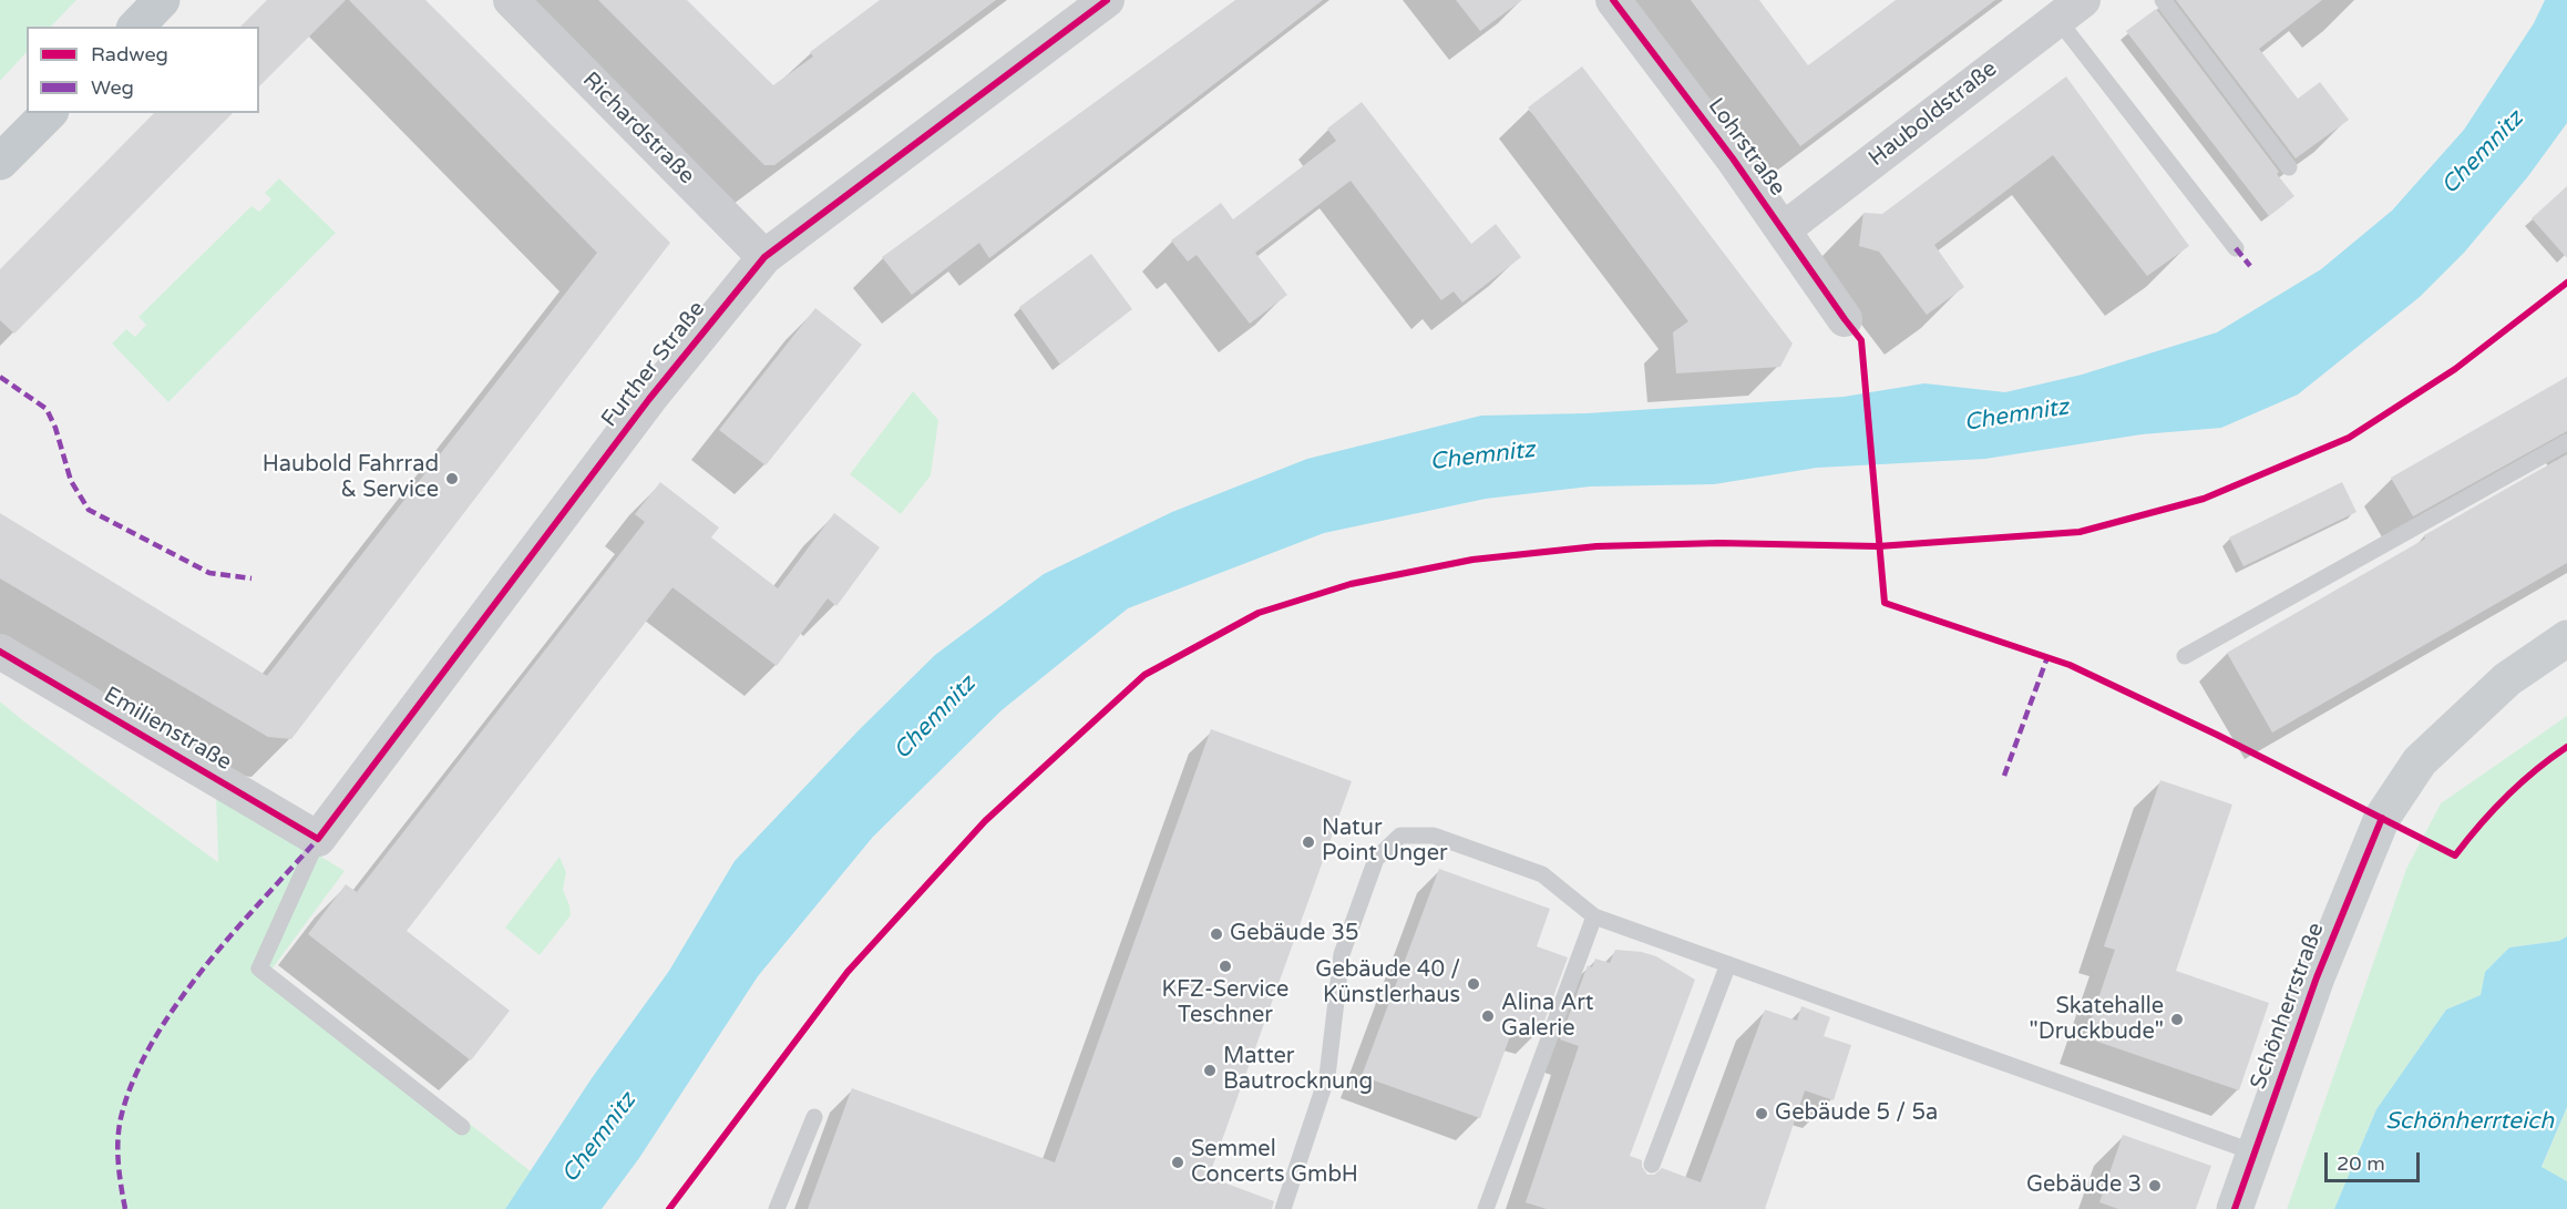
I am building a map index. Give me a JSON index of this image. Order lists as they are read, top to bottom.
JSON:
{
  "streets": {
    "main road": ["Schönherrstraße"],
    "street": [
      "Hauboldstraße",
      "Richardstraße",
      "Lohrstraße",
      "Further Straße",
      "Emilienstraße"
    ]
  },
  "crossings": [
    ["Hauboldstraße", "Lohrstraße"],
    ["Richardstraße", "Further Straße"],
    ["Further Straße", "Emilienstraße"]
  ],
  "water": ["Chemnitz", "Schönherrteich"],
  "places": [
    "Haubold Fahrrad & Service",
    "Natur Point Unger",
    "Gebäude 35",
    "KFZ-Service Teschner",
    "Gebäude 40 / Künstlerhaus",
    "Alina Art Galerie",
    "Skatehalle \"Druckbude\"",
    "Matter Bautrocknung",
    "Gebäude 5 / 5a",
    "Semmel Concerts GmbH",
    "Gebäude 3"
  ],
  "legend": ["Radweg", "Weg"],
  "scale_bar": "20 m"
}
